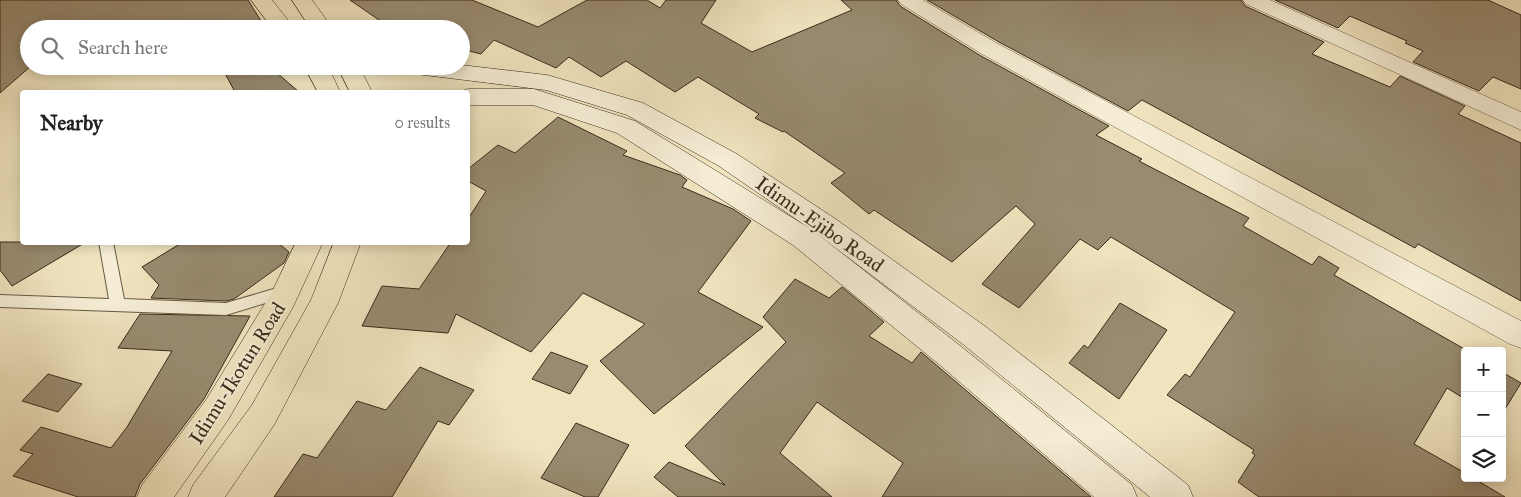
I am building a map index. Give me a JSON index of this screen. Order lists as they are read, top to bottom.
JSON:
{
  "streets": {
    "main road": ["Idimu-Ejibo Road", "Idimu-Ikotun Road"]
  },
  "page": {
    "search": "Search here",
    "heading": ["Nearby", "0 results"],
    "map_buttons": ["+", "−"]
  }
}
